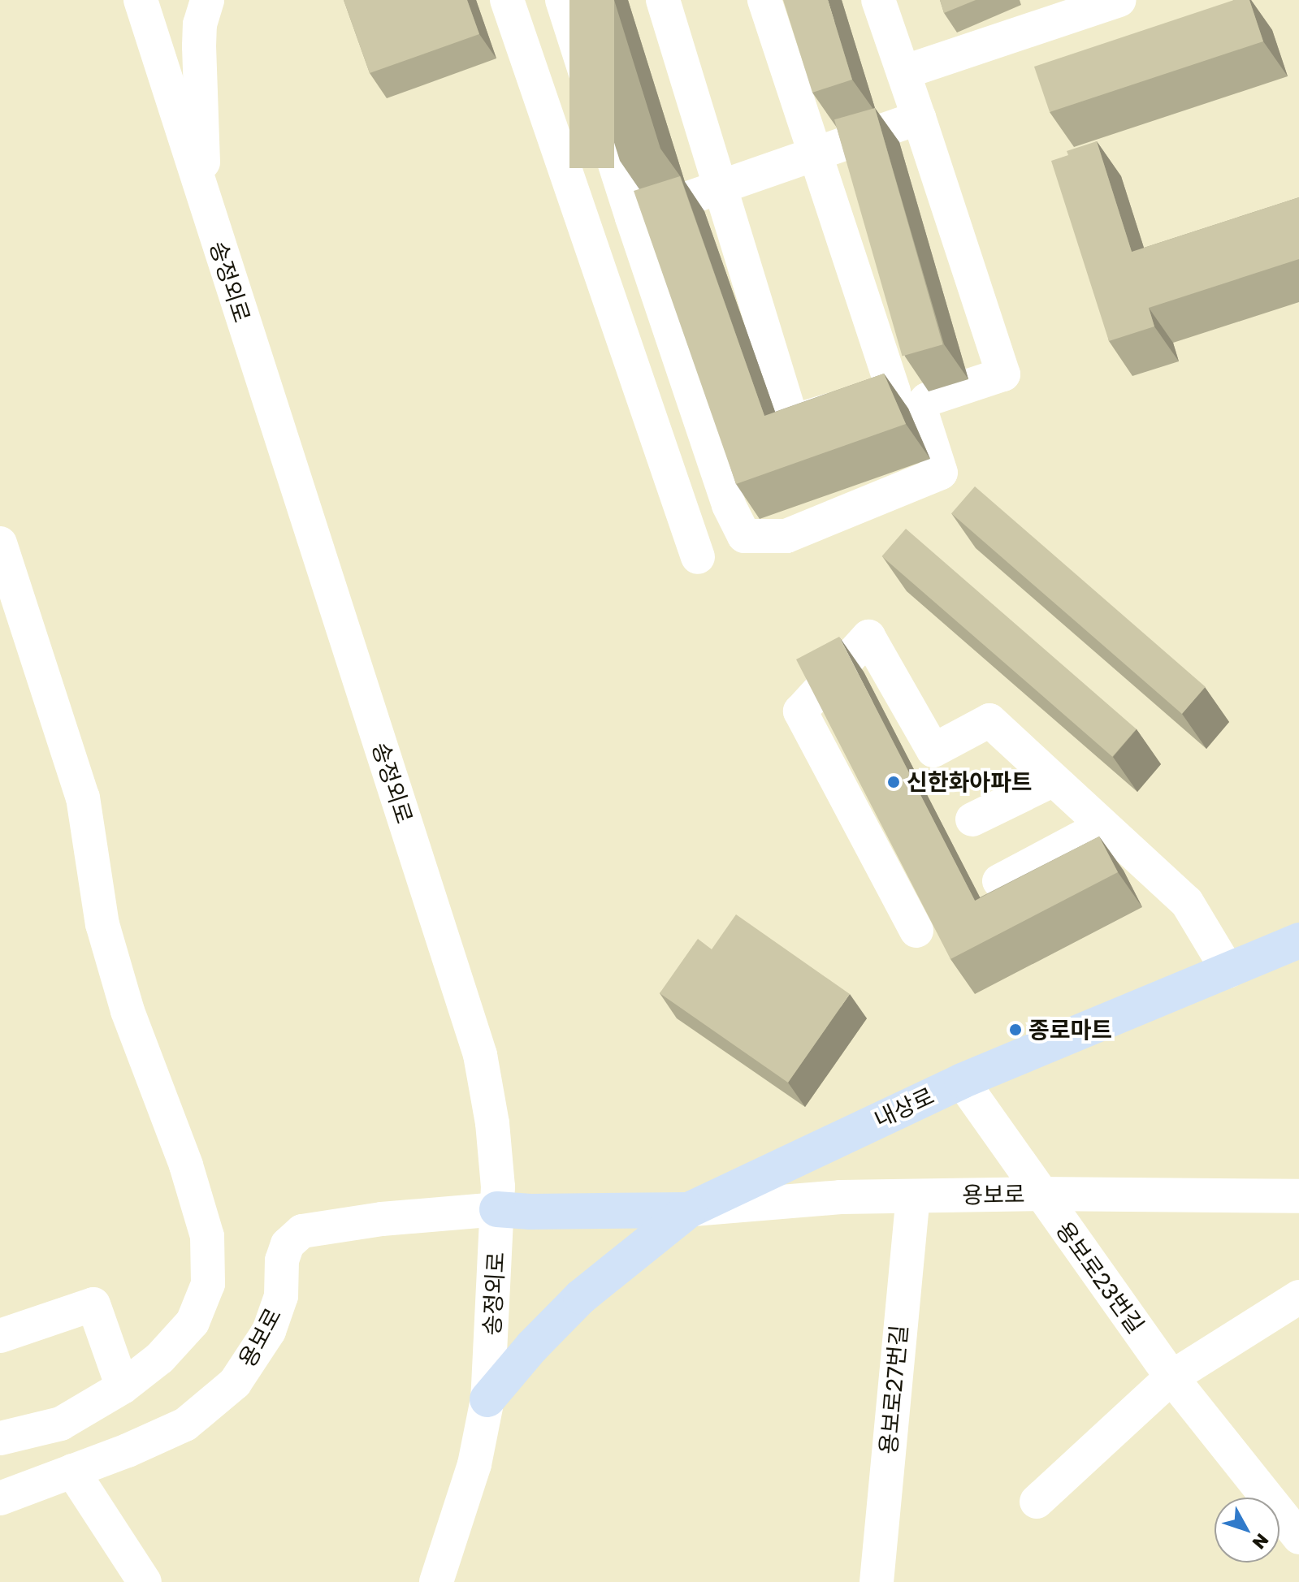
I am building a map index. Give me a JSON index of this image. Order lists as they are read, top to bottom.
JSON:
{
  "streets": {
    "main road": ["내상로"],
    "street": [
      "송정외로",
      "용보로",
      "용보로23번길",
      "용보로27번길"
    ]
  },
  "crossings": [
    ["송정외로", "내상로"],
    ["송정외로", "용보로"],
    ["내상로", "용보로"],
    ["내상로", "용보로23번길"],
    ["용보로", "용보로23번길"],
    ["용보로", "용보로27번길"]
  ],
  "places": ["신한화아파트", "종로마트"],
  "north": "bottom right"
}
